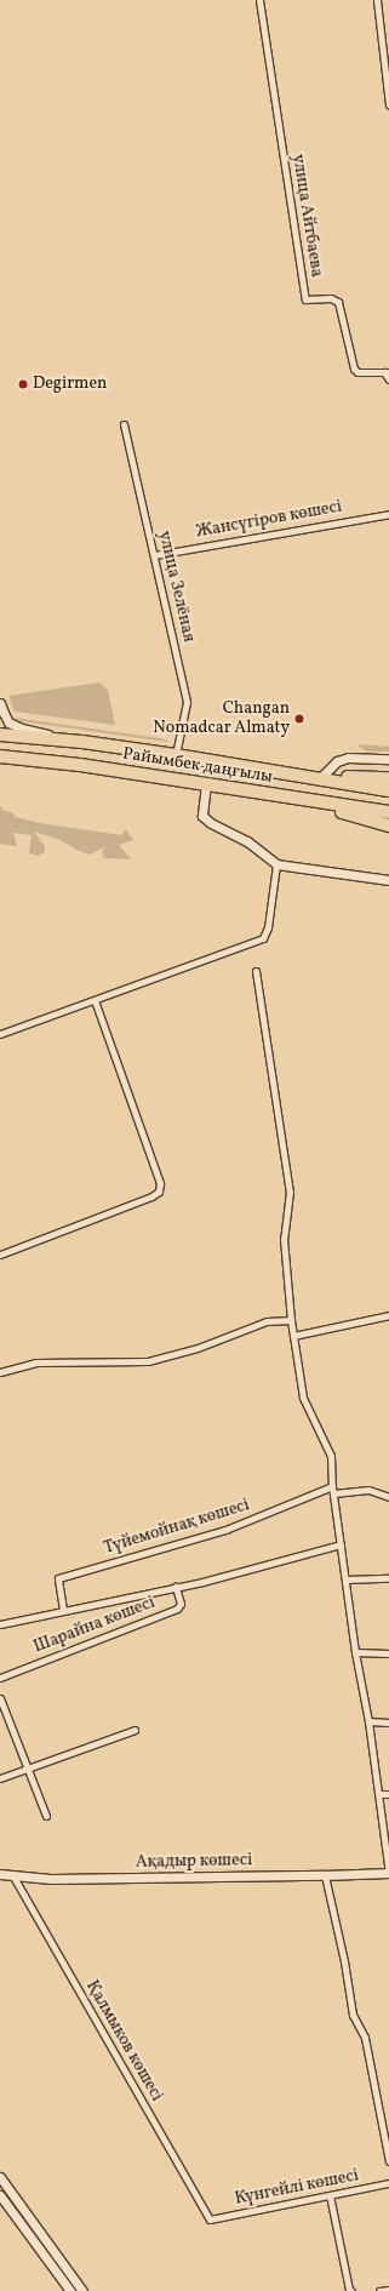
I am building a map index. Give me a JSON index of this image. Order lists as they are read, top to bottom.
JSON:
{
  "streets": {
    "highway": ["Райымбек даңғылы"],
    "street": [
      "улица Айтбаева",
      "Жансүгіров көшесі",
      "улица Зелёная",
      "Түйемойнақ көшесі",
      "Шарайна көшесі",
      "Ақадыр көшесі",
      "Қалмыков көшесі",
      "Күнгейлі көшесі"
    ]
  },
  "crossings": [
    ["Жансүгіров көшесі", "улица Зелёная"],
    ["улица Зелёная", "Райымбек даңғылы"],
    ["Ақадыр көшесі", "Қалмыков көшесі"],
    ["Қалмыков көшесі", "Күнгейлі көшесі"]
  ],
  "places": ["Degirmen", "Changan Nomadcar Almaty"]
}
